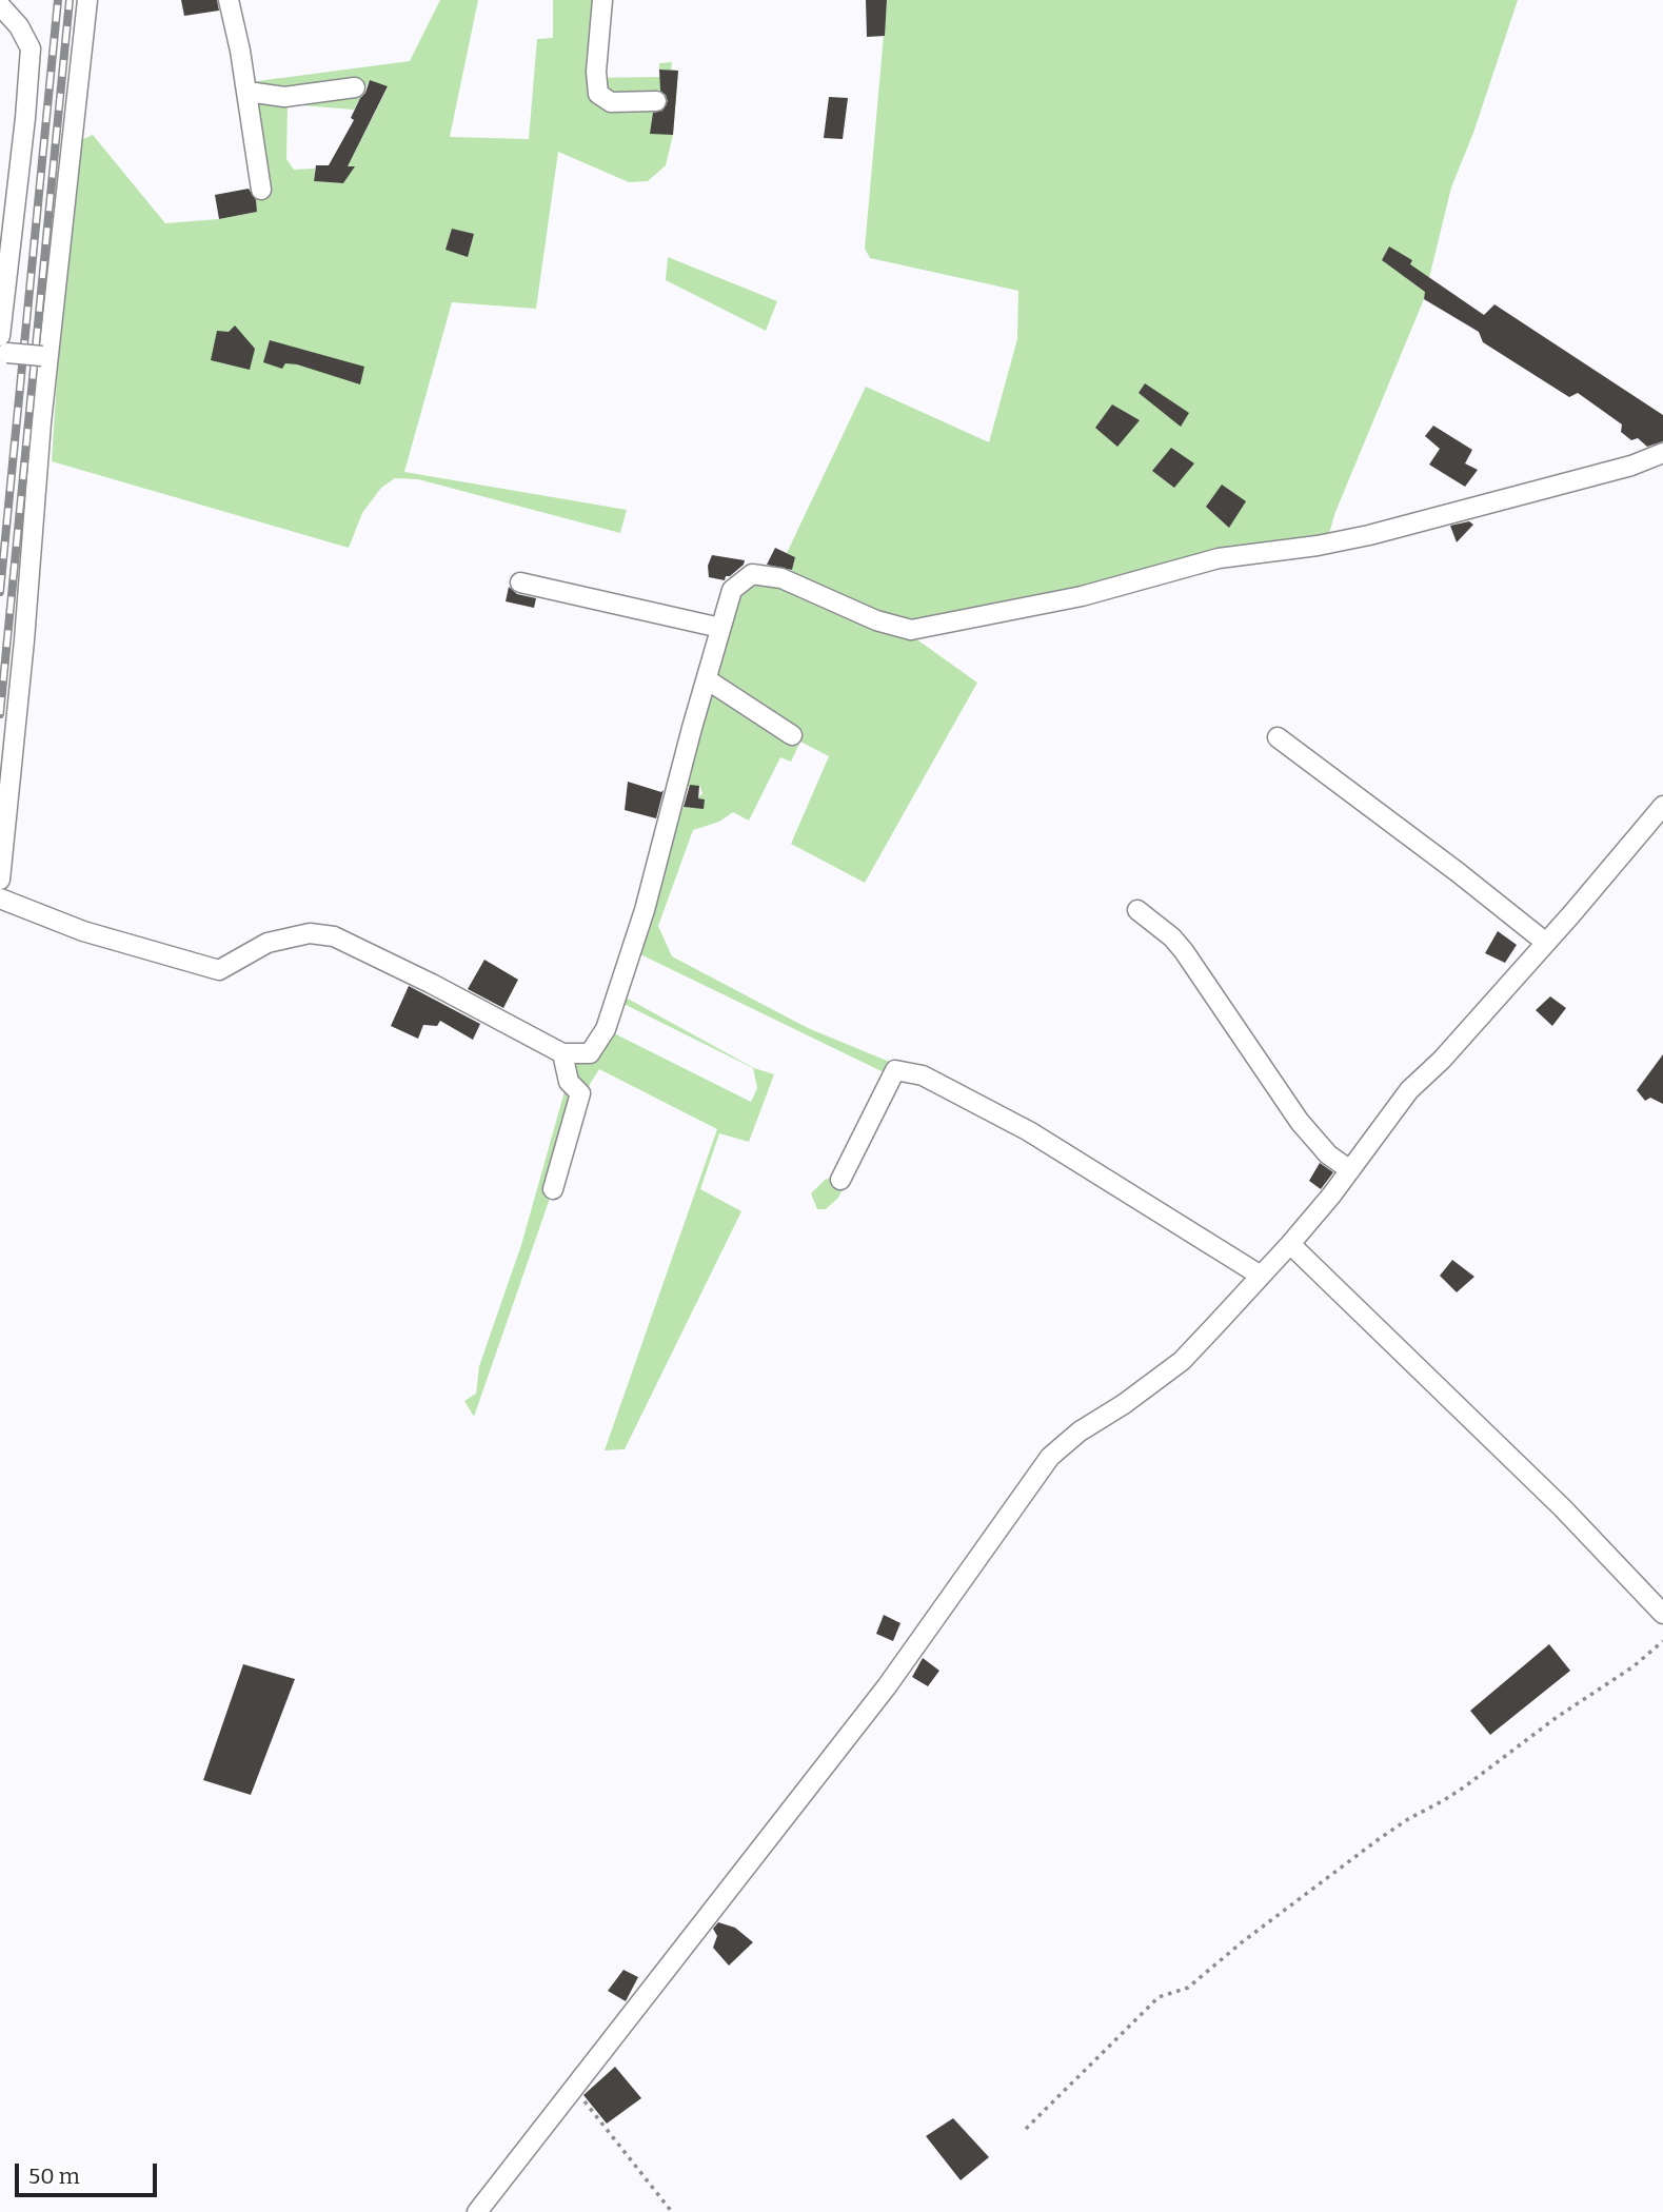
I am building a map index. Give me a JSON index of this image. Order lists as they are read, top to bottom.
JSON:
{
  "scale_bar": "50 m"
}
